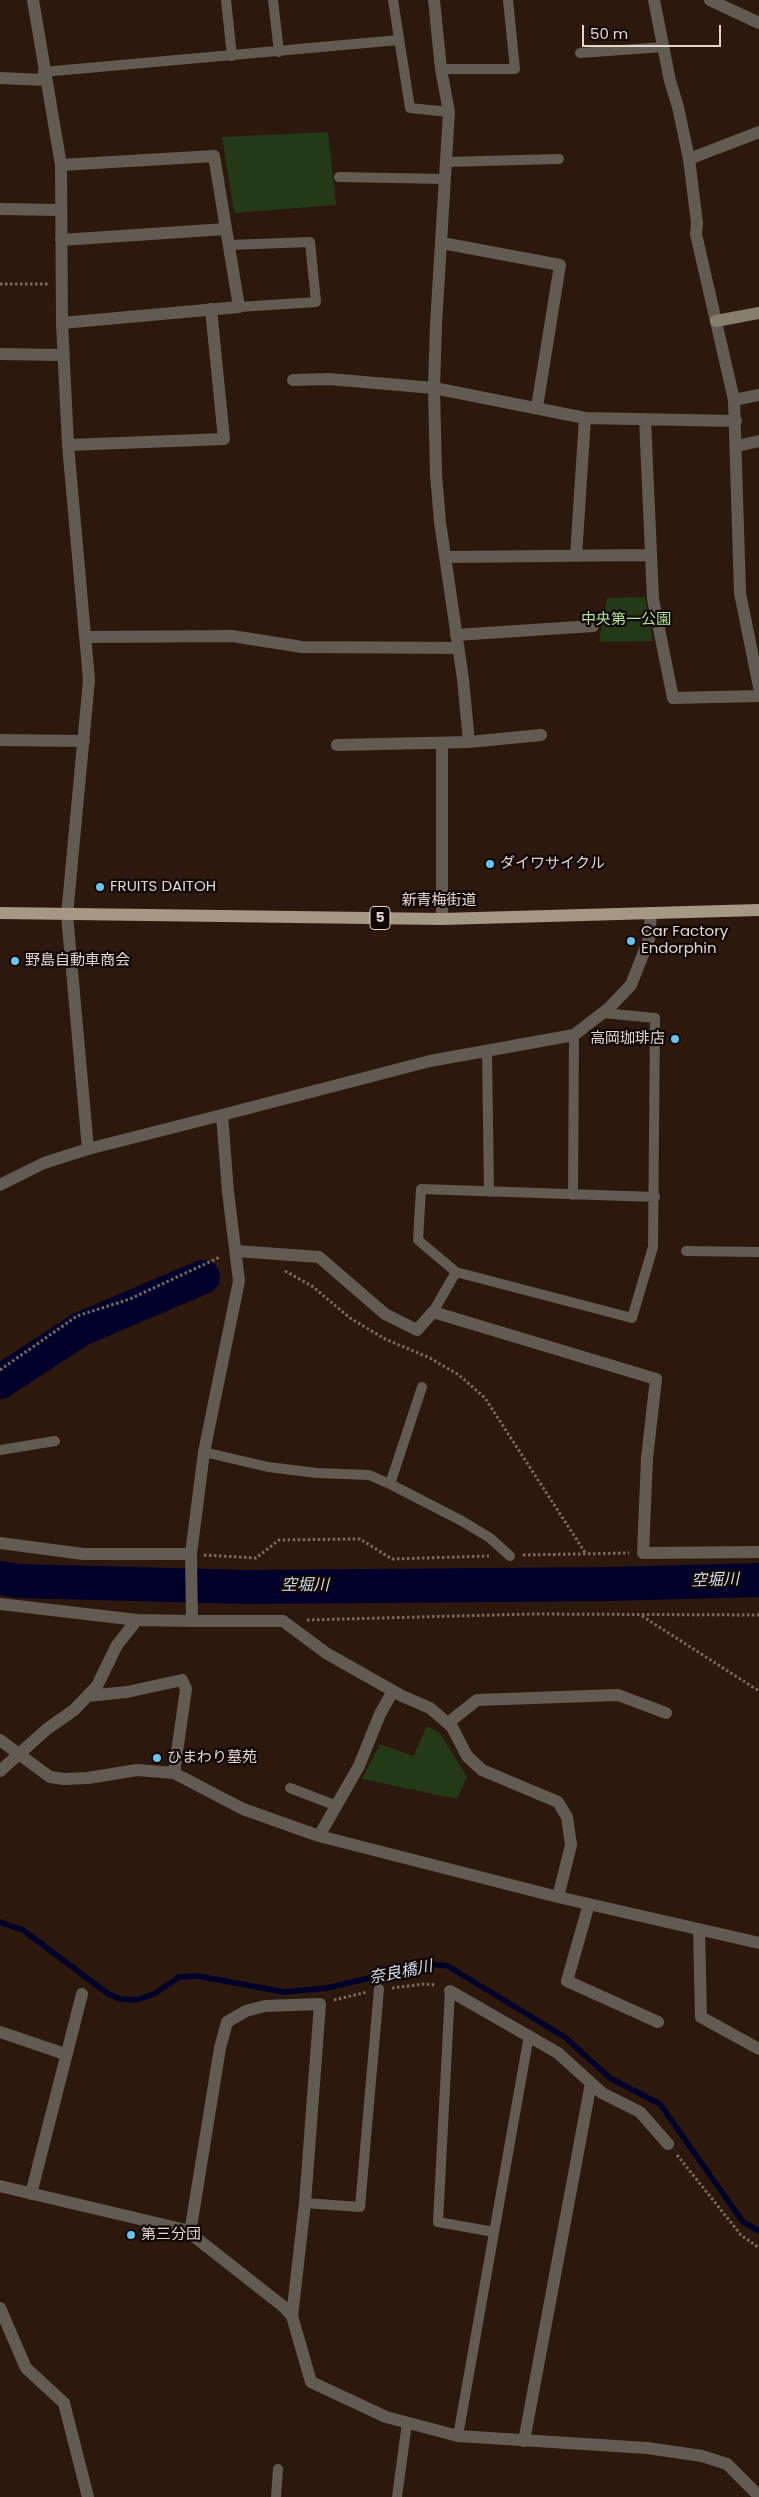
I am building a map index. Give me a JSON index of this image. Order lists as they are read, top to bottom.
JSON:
{
  "streets": {
    "main road": ["新青梅街道", "5"]
  },
  "water": ["空堀川", "奈良橋川"],
  "parks": ["中央第一公園"],
  "places": [
    "ダイワサイクル",
    "FRUITS DAITOH",
    "Car Factory Endorphin",
    "野島自動車商会",
    "高岡珈琲店",
    "ひまわり墓苑",
    "第三分団"
  ],
  "scale_bar": "50 m"
}
